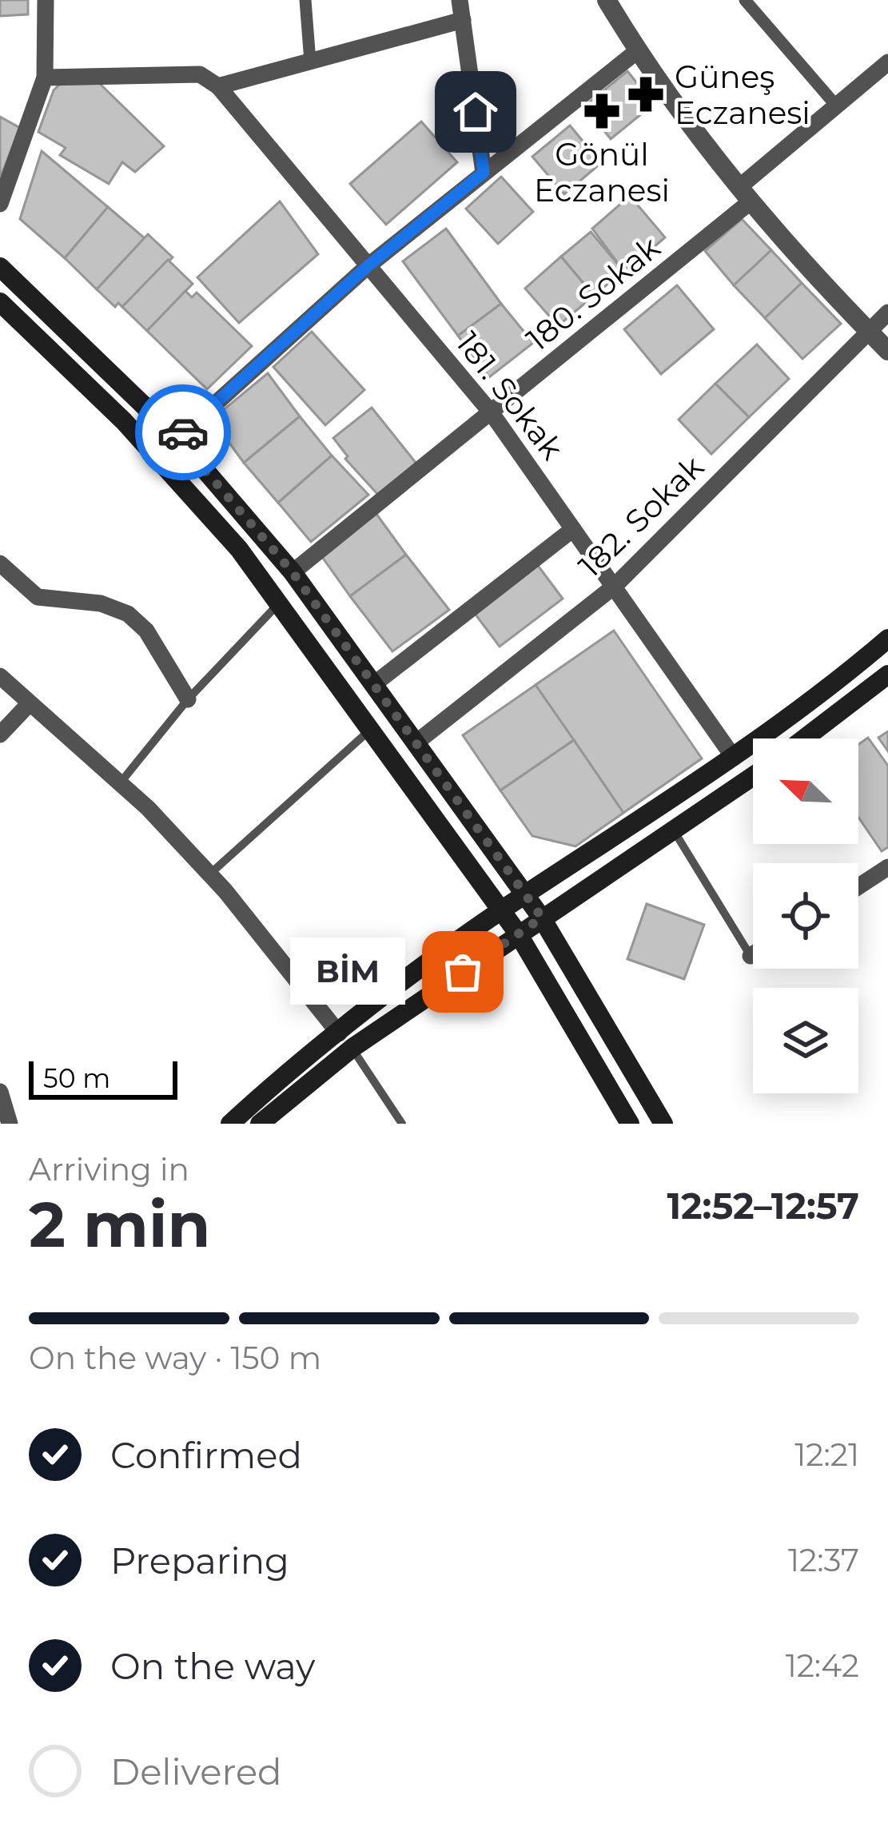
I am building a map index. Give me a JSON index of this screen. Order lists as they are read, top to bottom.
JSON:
{
  "streets": {
    "street": ["180. Sokak", "181. Sokak", "182. Sokak"]
  },
  "crossings": [
    ["180. Sokak", "181. Sokak"],
    ["181. Sokak", "182. Sokak"]
  ],
  "places": {
    "pharmacy": ["Güneş Eczanesi", "Gönül Eczanesi"],
    "other": ["BİM"]
  },
  "scale_bar": "50 m",
  "north": "top left",
  "page": {
    "bubble": "BİM",
    "scale": "50 m",
    "heading": ["2 min", "Arriving in", "12:52–12:57"],
    "bar": "On the way · 150 m",
    "list": [
      ["Confirmed", "12:21"],
      ["Preparing", "12:37"],
      ["On the way", "12:42"],
      "Delivered"
    ]
  }
}
